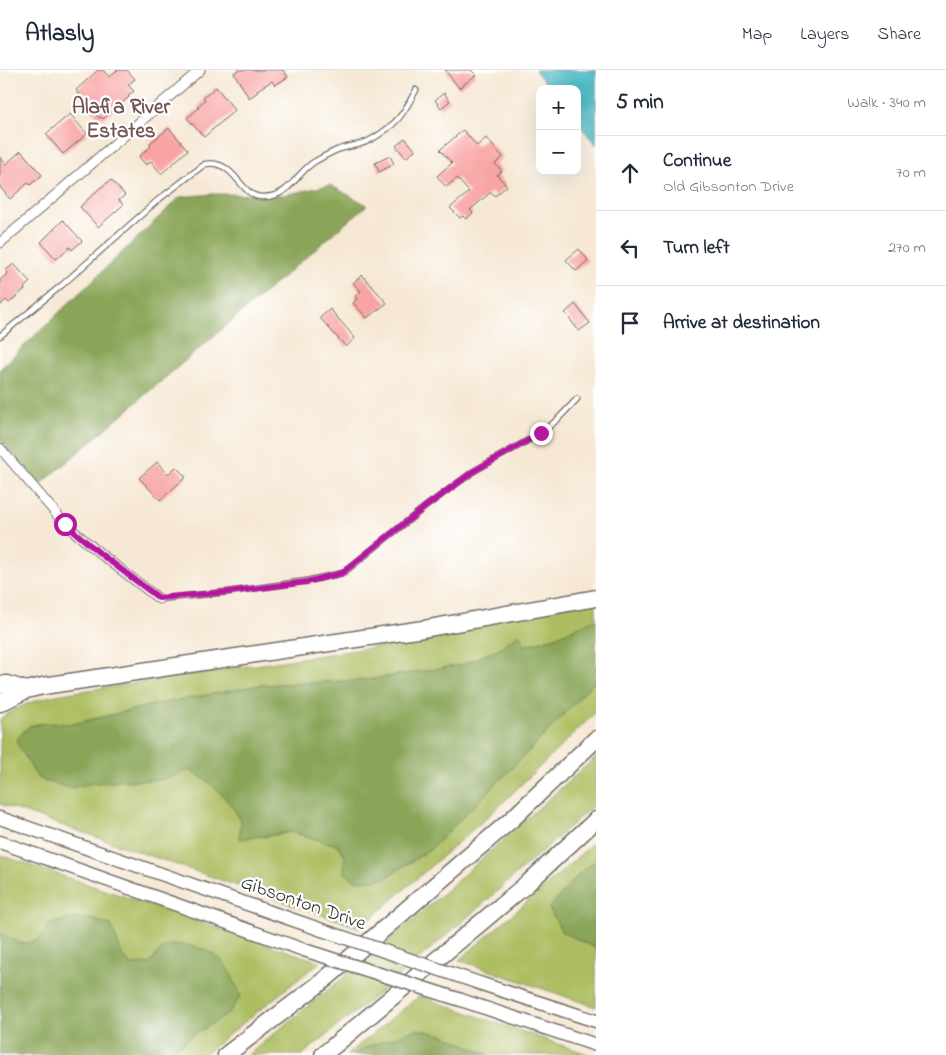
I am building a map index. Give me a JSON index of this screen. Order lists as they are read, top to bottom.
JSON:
{
  "streets": {
    "main road": ["Gibsonton Drive"]
  },
  "districts": ["Alafia River Estates"],
  "page": {
    "header": "Atlasly",
    "nav": ["Map", "Layers", "Share"],
    "heading": ["5 min", "Walk · 340 m"],
    "map_buttons": ["+", "−"],
    "list": [
      ["Continue", "Old Gibsonton Drive", "70 m"],
      ["Turn left", "270 m"],
      "Arrive at destination"
    ]
  }
}
